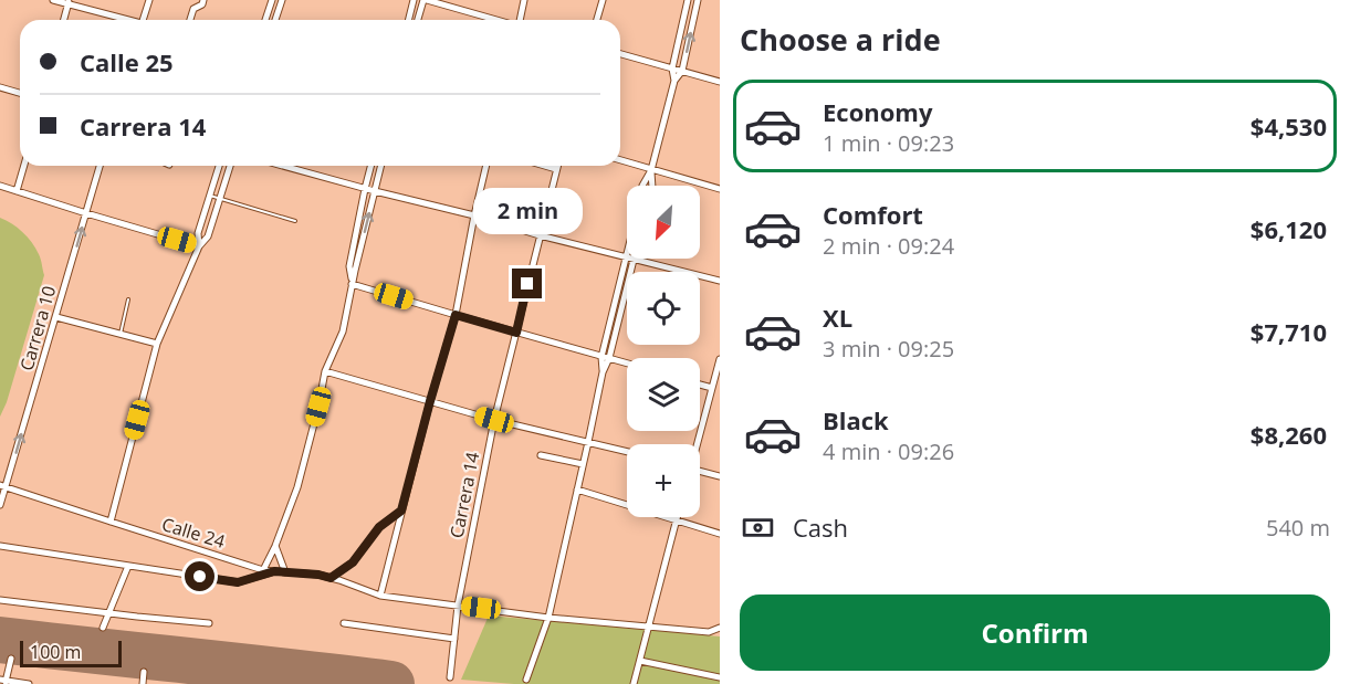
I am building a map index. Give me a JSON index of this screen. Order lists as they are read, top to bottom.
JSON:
{
  "streets": {
    "street": ["Carrera 10", "Carrera 14", "Calle 24"]
  },
  "crossings": [
    ["Carrera 10", "Calle 24"],
    ["Carrera 14", "Calle 24"]
  ],
  "one_way": ["Carrera 10"],
  "scale_bar": "100 m",
  "north": "bottom left",
  "page": {
    "heading": "Choose a ride",
    "banner": ["Calle 25", "Carrera 14"],
    "list": [
      {
        "name": "Economy",
        "note": "1 min · 09:23",
        "value": "$4,530"
      },
      {
        "name": "Comfort",
        "note": "2 min · 09:24",
        "value": "$6,120"
      },
      {
        "name": "XL",
        "note": "3 min · 09:25",
        "value": "$7,710"
      },
      {
        "name": "Black",
        "note": "4 min · 09:26",
        "value": "$8,260"
      }
    ],
    "map_buttons": "+",
    "bubble": "2 min",
    "pay": ["Cash", "540 m"],
    "buttons": "Confirm",
    "scale": "100 m"
  }
}
